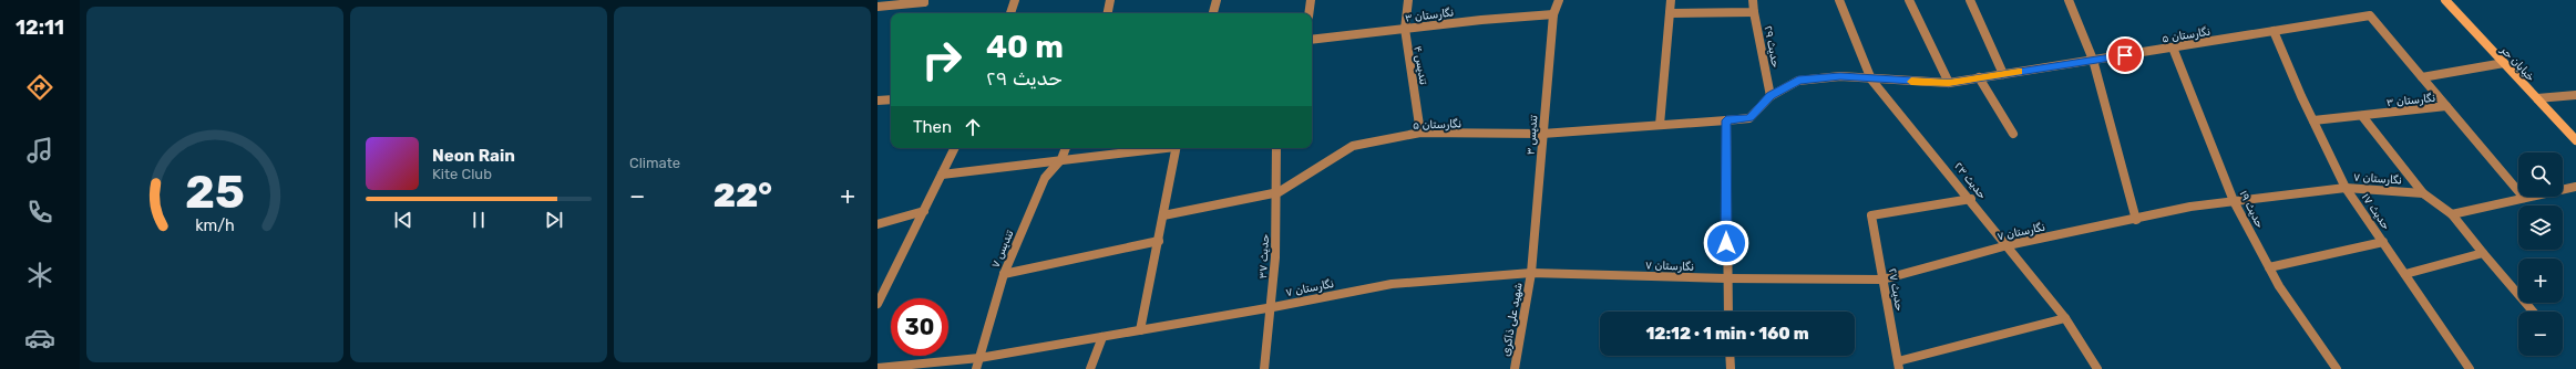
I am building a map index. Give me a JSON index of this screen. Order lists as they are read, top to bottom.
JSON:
{
  "streets": {
    "main road": ["خیابان حر"],
    "street": [
      "نگارستان ۳",
      "نگارستان ۵",
      "حدیث ۲۹",
      "تندیس ۴",
      "تندیس ۳",
      "نگارستان ۷",
      "حدیث ۲۳",
      "حدیث ۱۹",
      "حدیث ۱۷",
      "تندیس ۷",
      "حدیث ۳۷",
      "حدیث ۲۷",
      "شهید علی ذاکری"
    ]
  },
  "crossings": [
    ["نگارستان ۳", "نگارستان ۵"],
    ["نگارستان ۳", "خیابان حر"],
    ["نگارستان ۳", "تندیس ۴"],
    ["نگارستان ۳", "تندیس ۳"],
    ["نگارستان ۳", "حدیث ۱۷"],
    ["نگارستان ۵", "حدیث ۲۹"],
    ["نگارستان ۵", "تندیس ۴"],
    ["نگارستان ۵", "تندیس ۳"],
    ["نگارستان ۵", "حدیث ۲۳"],
    ["نگارستان ۵", "حدیث ۱۹"],
    ["نگارستان ۵", "حدیث ۱۷"],
    ["نگارستان ۵", "حدیث ۳۷"],
    ["تندیس ۳", "نگارستان ۷"],
    ["تندیس ۳", "شهید علی ذاکری"],
    ["نگارستان ۷", "حدیث ۲۳"],
    ["نگارستان ۷", "حدیث ۱۹"],
    ["نگارستان ۷", "حدیث ۱۷"],
    ["نگارستان ۷", "تندیس ۷"],
    ["نگارستان ۷", "حدیث ۳۷"],
    ["نگارستان ۷", "حدیث ۲۷"],
    ["نگارستان ۷", "شهید علی ذاکری"],
    ["حدیث ۲۳", "حدیث ۲۷"]
  ],
  "page": {
    "tabs": "12:11",
    "tile": "Climate",
    "turn": ["40 m", "حدیث ۲۹"],
    "then": "Then",
    "song": ["Neon Rain", "Kite Club"],
    "map_buttons": ["+", "−"],
    "heat": ["−", "22°", "+"],
    "limit": "30",
    "trip": "12:12 · 1 min · 160 m",
    "gauge": ["25", "km/h"]
  }
}
